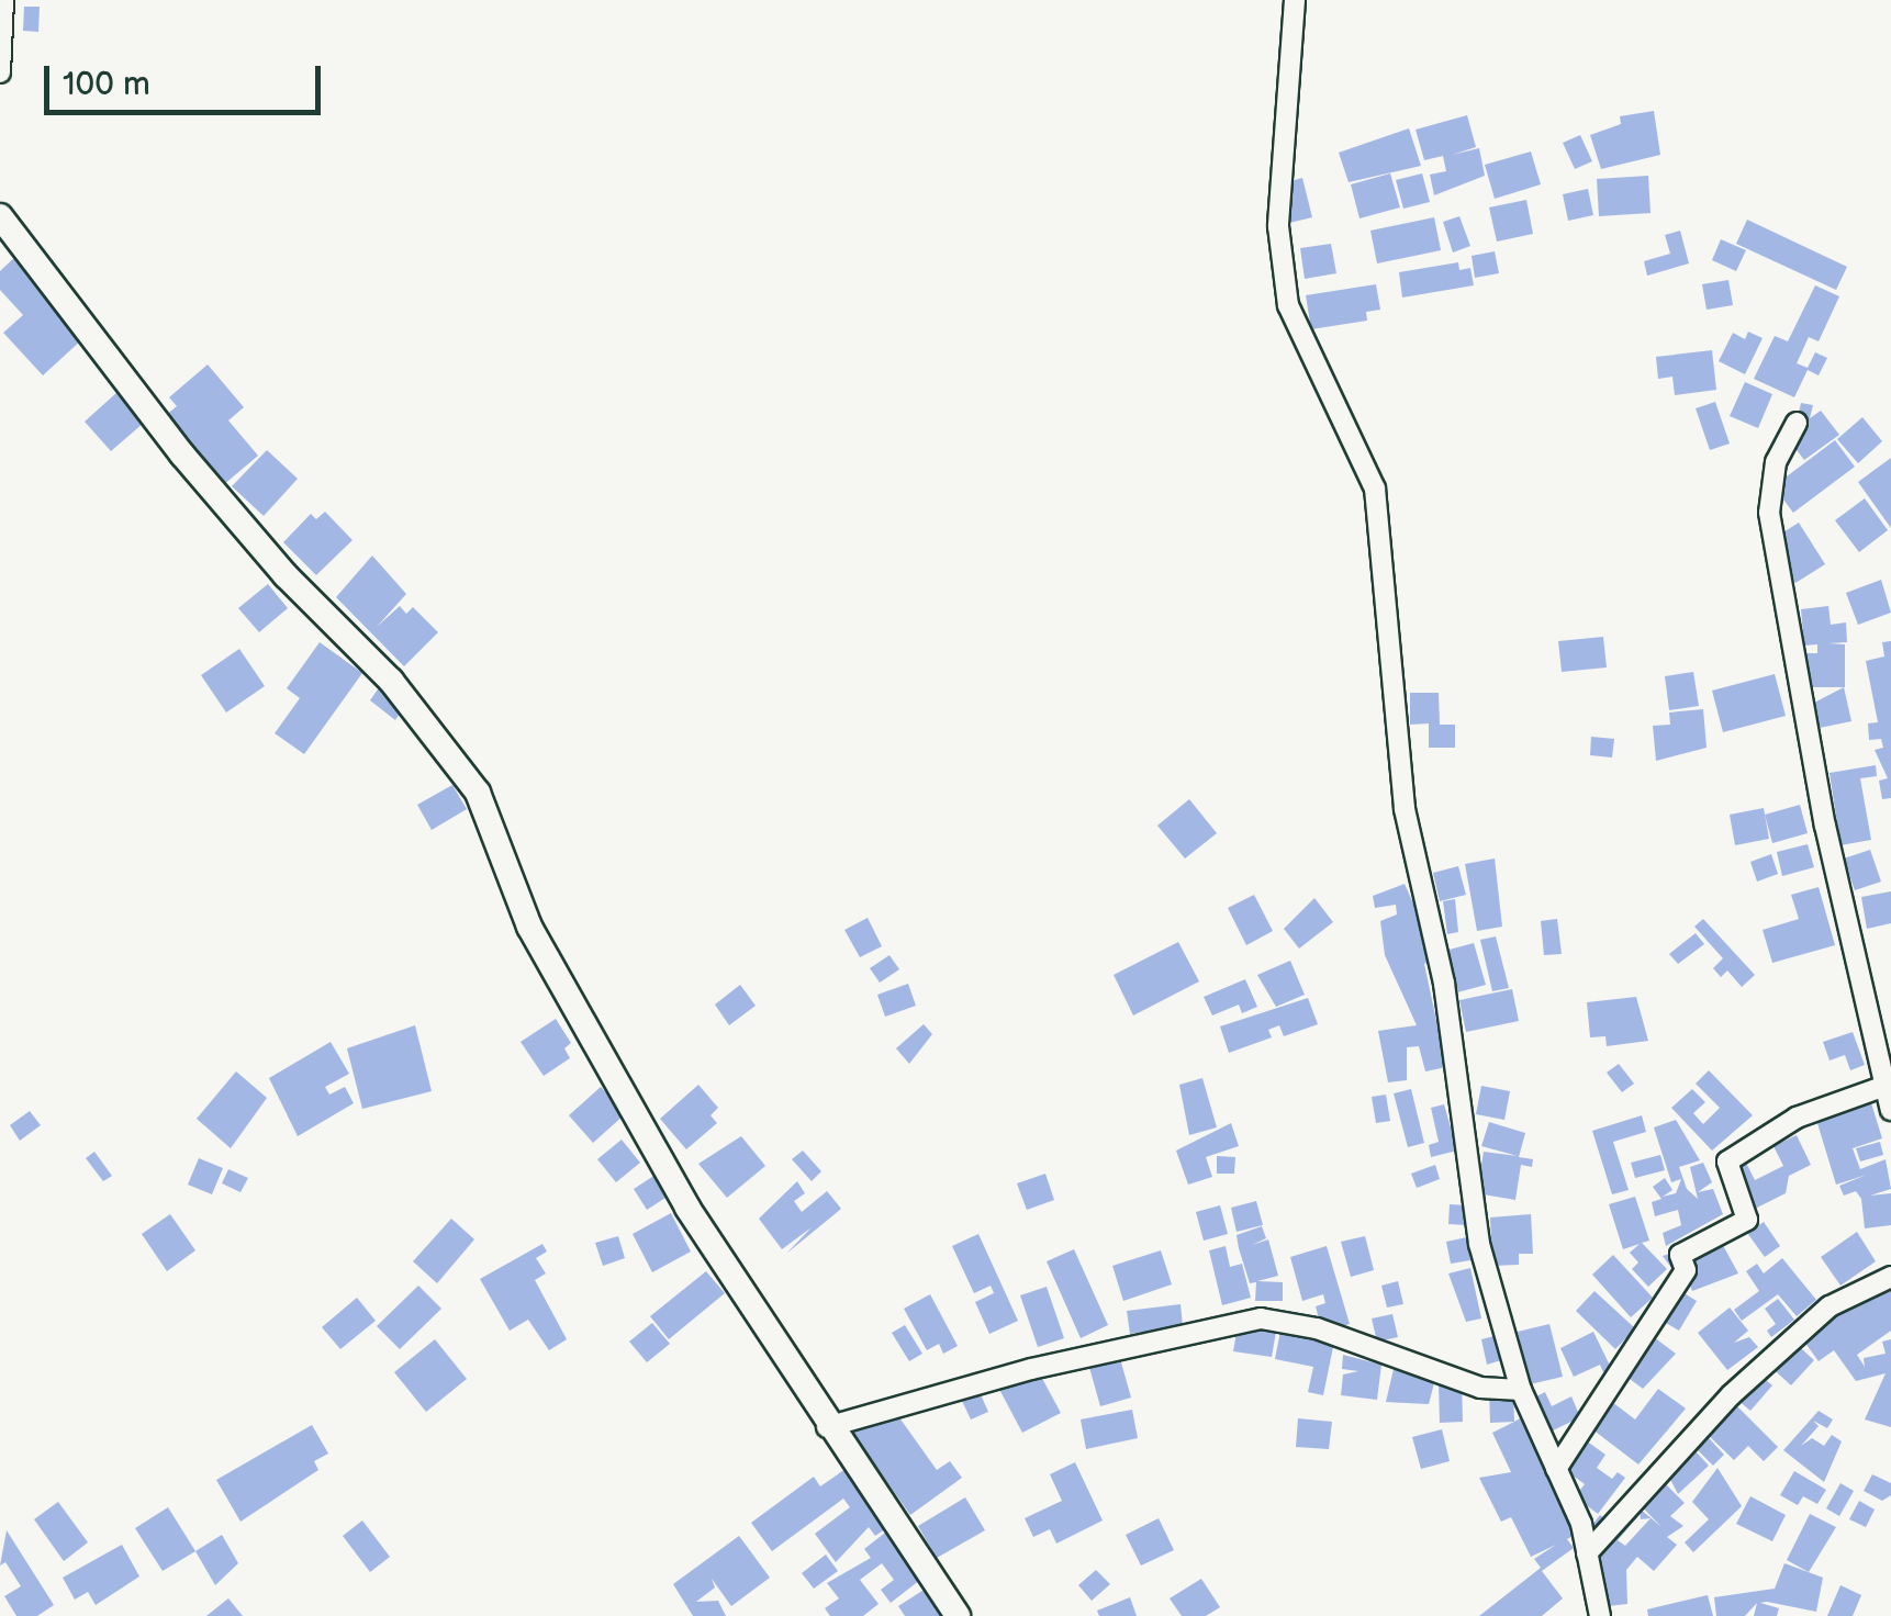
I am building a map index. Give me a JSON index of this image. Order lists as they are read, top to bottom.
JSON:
{
  "scale_bar": "100 m"
}
